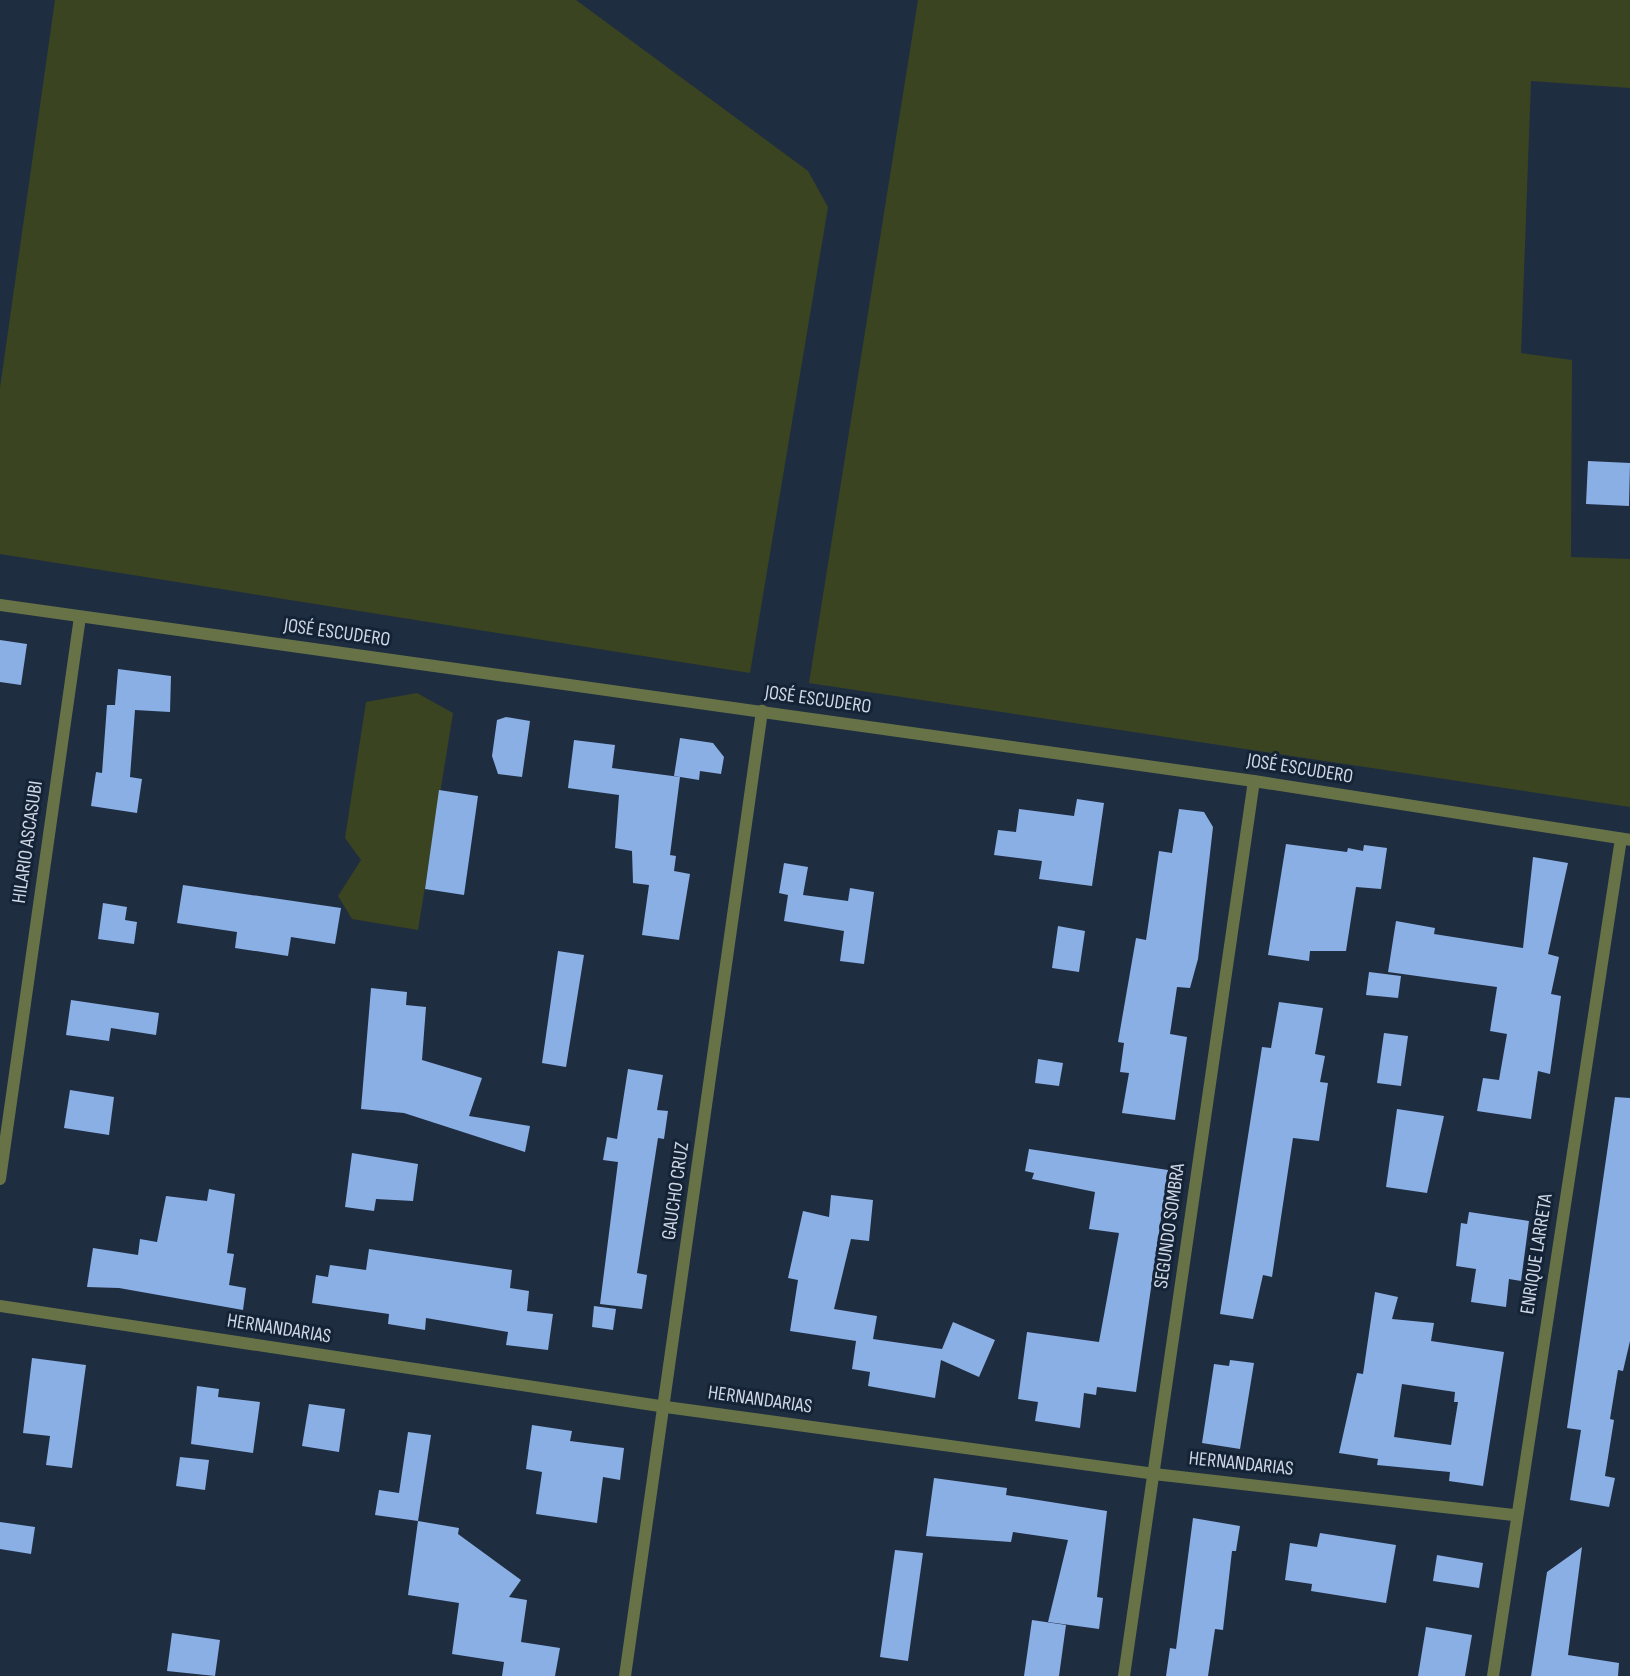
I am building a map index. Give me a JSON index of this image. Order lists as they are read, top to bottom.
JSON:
{
  "streets": {
    "street": [
      "JOSÉ ESCUDERO",
      "HILARIO ASCASUBI",
      "GAUCHO CRUZ",
      "SEGUNDO SOMBRA",
      "ENRIQUE LARRETA",
      "HERNANDARIAS"
    ]
  },
  "crossings": [
    ["JOSÉ ESCUDERO", "HILARIO ASCASUBI"],
    ["JOSÉ ESCUDERO", "GAUCHO CRUZ"],
    ["JOSÉ ESCUDERO", "SEGUNDO SOMBRA"],
    ["JOSÉ ESCUDERO", "ENRIQUE LARRETA"],
    ["GAUCHO CRUZ", "HERNANDARIAS"],
    ["SEGUNDO SOMBRA", "HERNANDARIAS"],
    ["ENRIQUE LARRETA", "HERNANDARIAS"]
  ]
}
